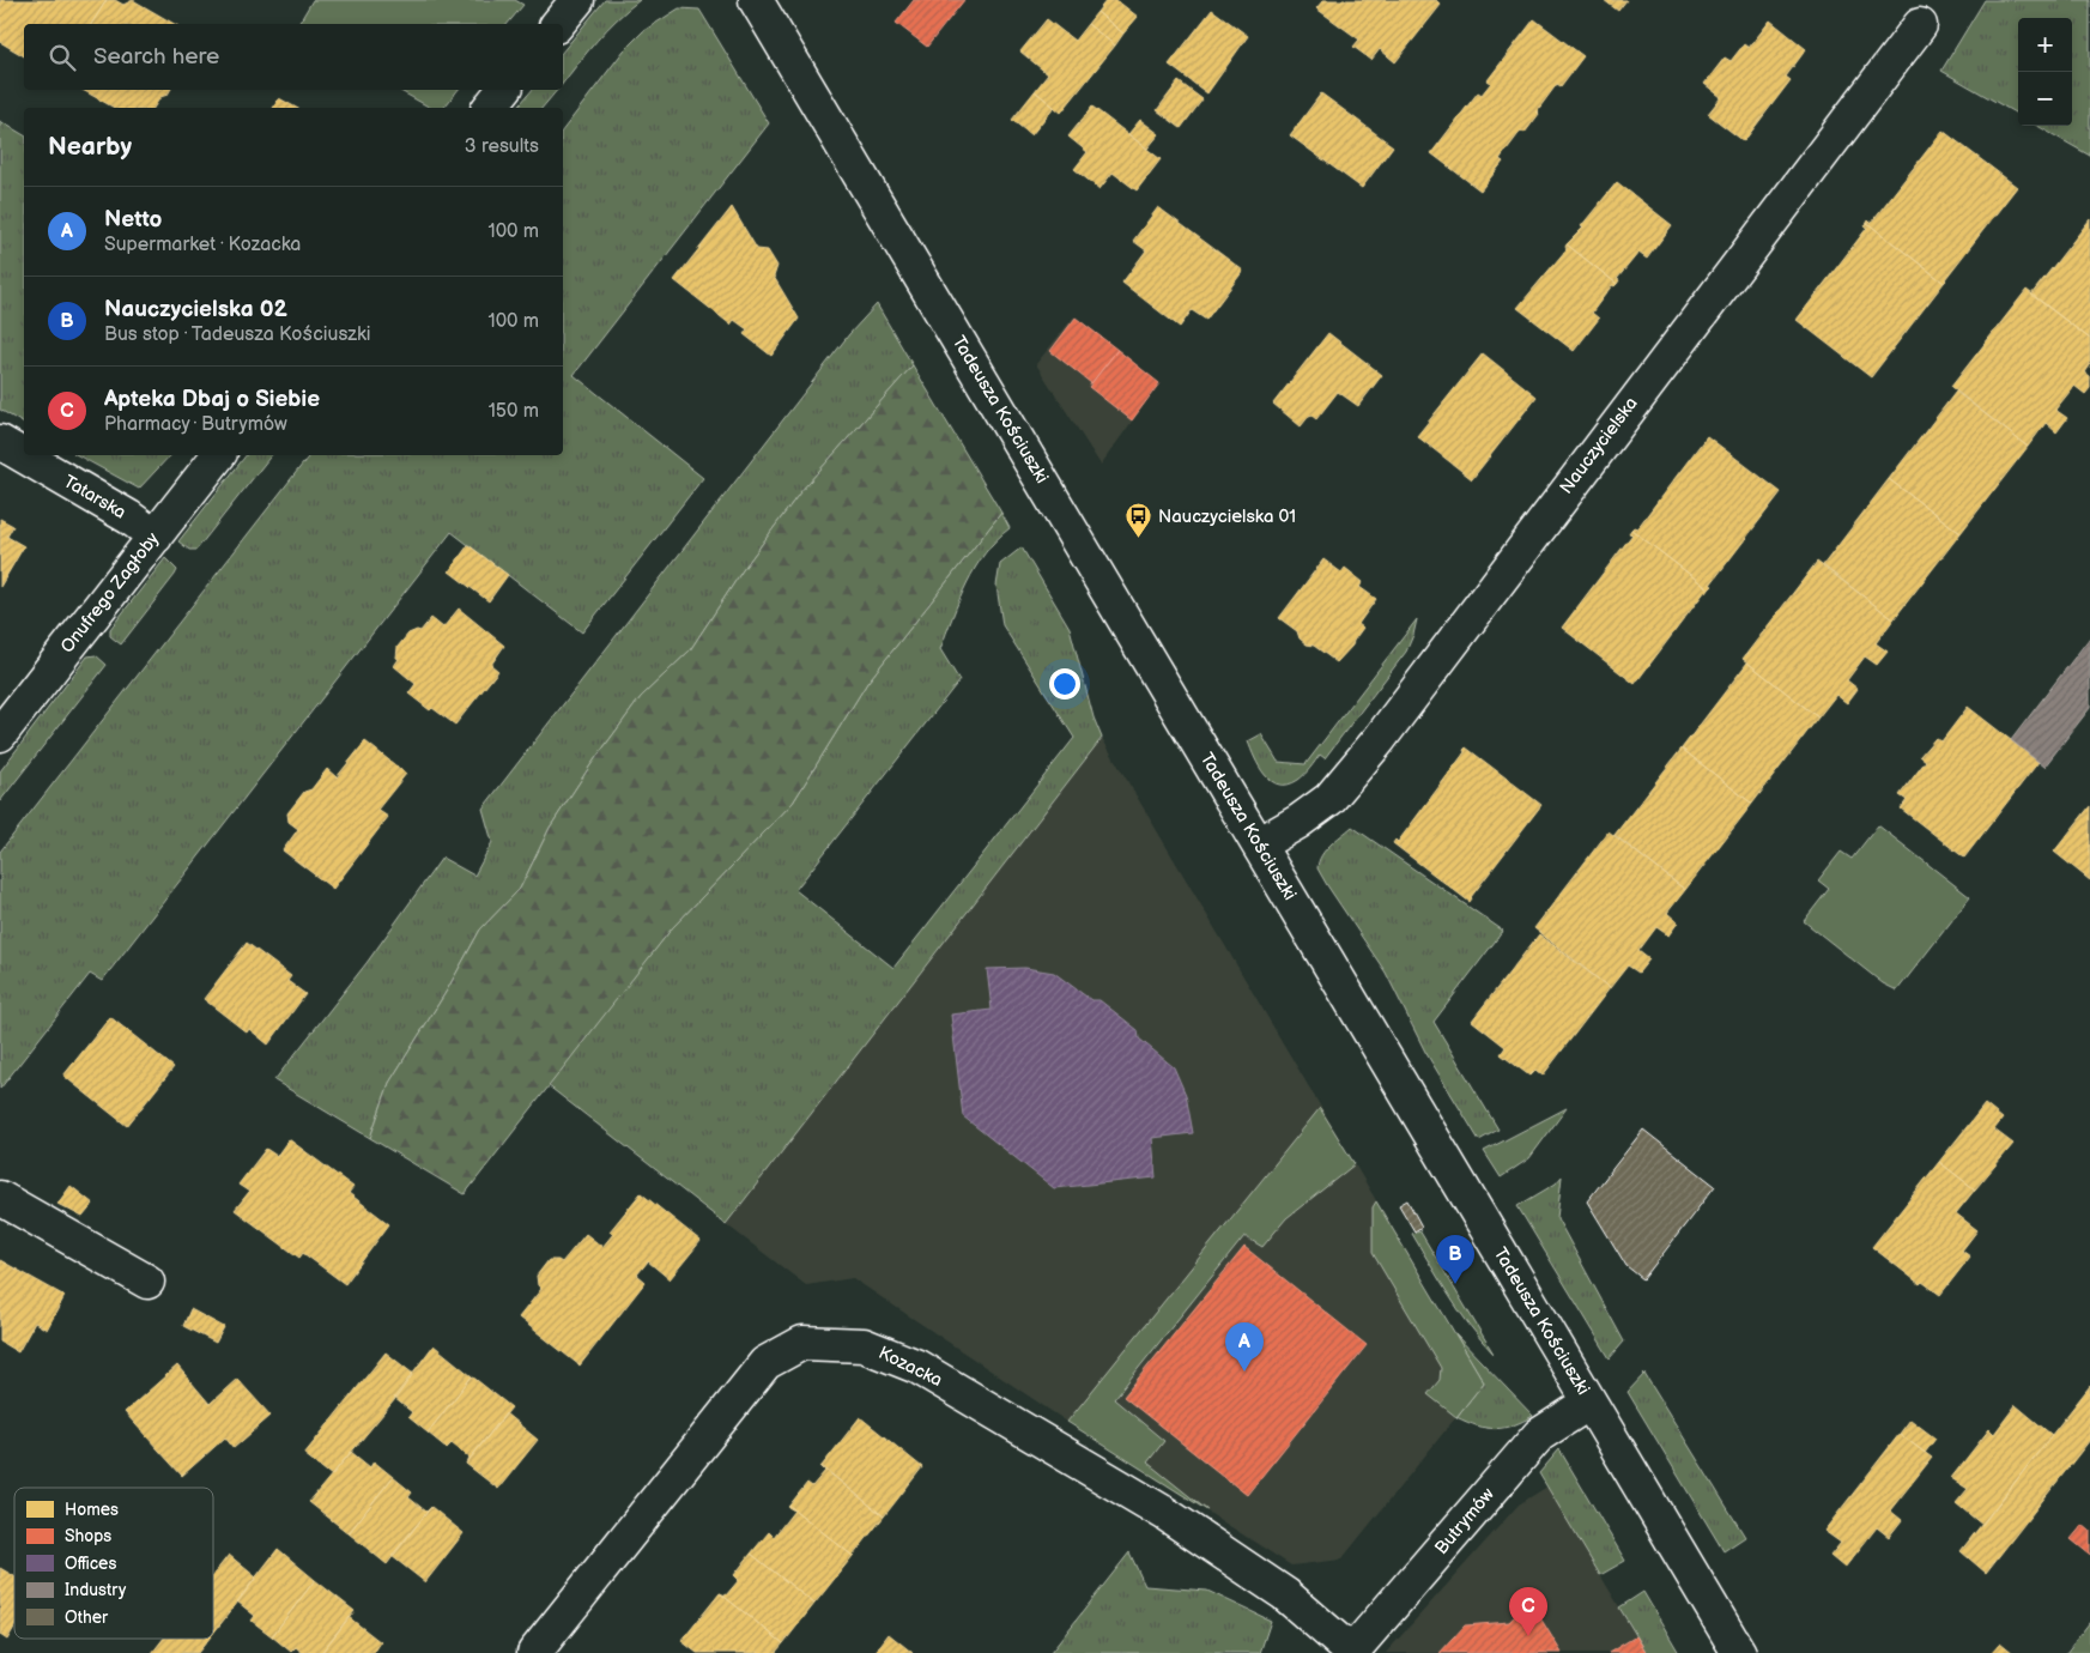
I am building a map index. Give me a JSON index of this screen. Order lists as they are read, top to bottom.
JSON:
{
  "streets": {
    "street": [
      "Tadeusza Kościuszki",
      "Nauczycielska",
      "Tatarska",
      "Onufrego Zagłoby",
      "Kozacka",
      "Butrymów"
    ]
  },
  "crossings": [
    ["Tadeusza Kościuszki", "Nauczycielska"],
    ["Tadeusza Kościuszki", "Butrymów"],
    ["Tatarska", "Onufrego Zagłoby"],
    ["Kozacka", "Butrymów"]
  ],
  "places": {
    "bus stop": ["Nauczycielska 01"]
  },
  "legend": [
    "Homes",
    "Shops",
    "Offices",
    "Industry",
    "Other"
  ],
  "page": {
    "map_buttons": ["+", "−"],
    "search": "Search here",
    "heading": ["Nearby", "3 results"],
    "list": [
      {
        "mark": "A",
        "name": "Netto",
        "note": "Supermarket · Kozacka",
        "value": "100 m"
      },
      {
        "mark": "B",
        "name": "Nauczycielska 02",
        "note": "Bus stop · Tadeusza Kościuszki",
        "value": "100 m"
      },
      {
        "mark": "C",
        "name": "Apteka Dbaj o Siebie",
        "note": "Pharmacy · Butrymów",
        "value": "150 m"
      }
    ],
    "pins": ["B", "A", "C"]
  }
}
